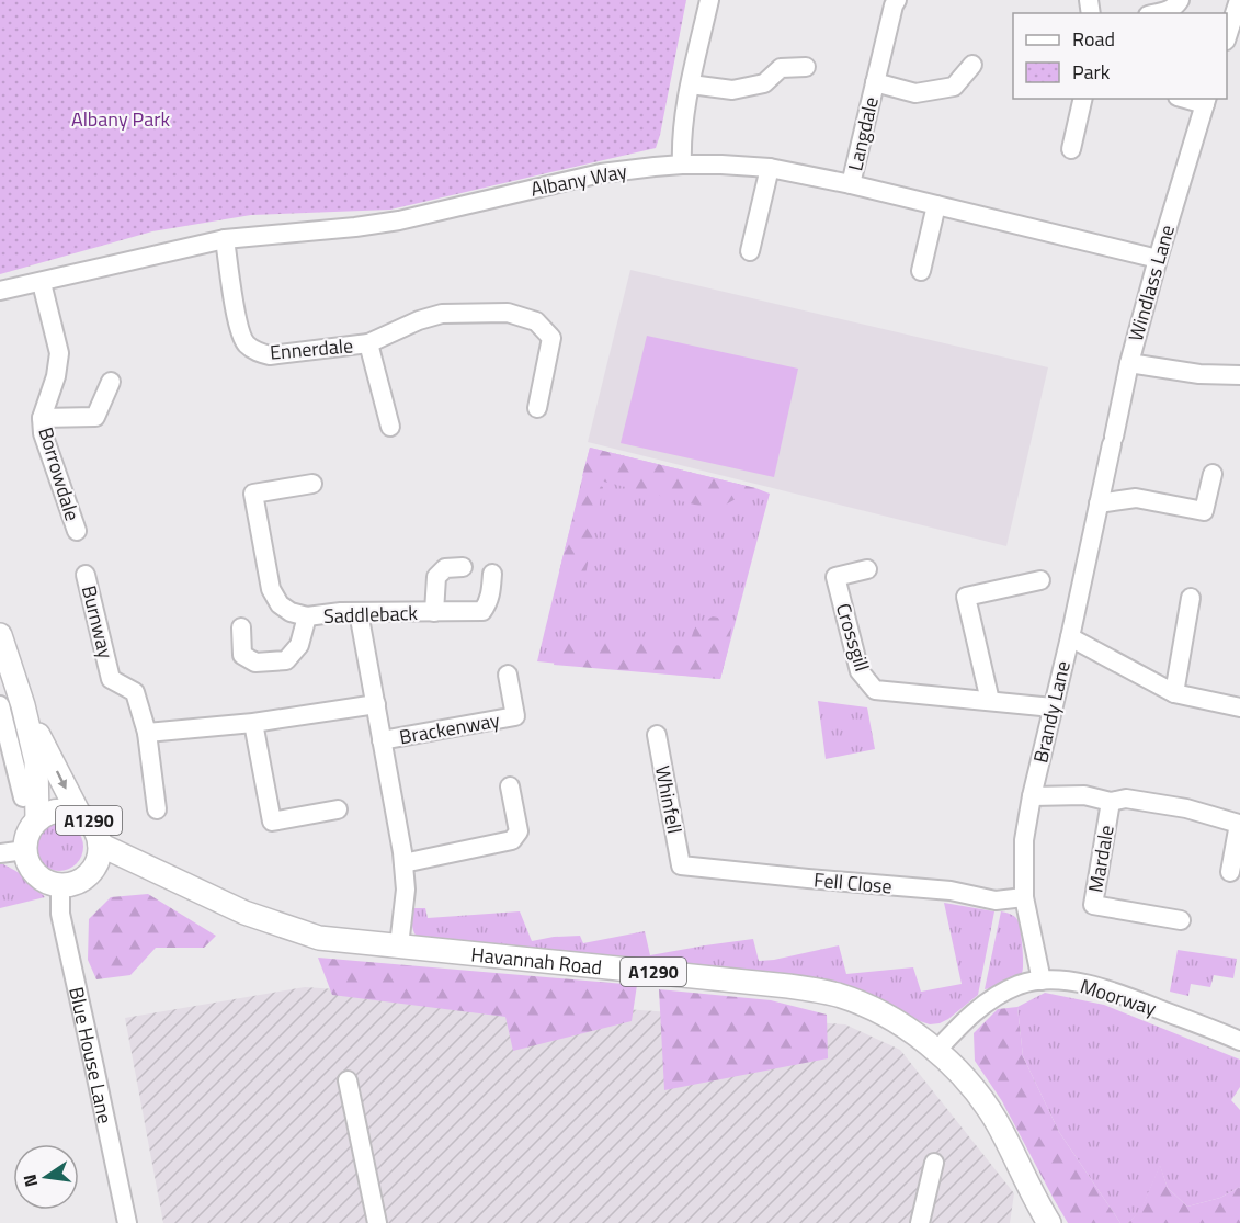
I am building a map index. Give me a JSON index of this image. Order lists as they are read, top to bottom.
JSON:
{
  "streets": {
    "main road": ["A1290", "Havannah Road"],
    "street": [
      "Langdale",
      "Albany Way",
      "Windlass Lane",
      "Ennerdale",
      "Borrowdale",
      "Saddleback",
      "Burnway",
      "Crossgill",
      "Brandy Lane",
      "Brackenway",
      "Whinfell",
      "Mardale",
      "Fell Close",
      "Moorway",
      "Blue House Lane"
    ]
  },
  "crossings": [
    ["Langdale", "Albany Way"],
    ["Albany Way", "Windlass Lane"],
    ["Albany Way", "Ennerdale"],
    ["Albany Way", "Borrowdale"],
    ["Windlass Lane", "Brandy Lane"],
    ["Saddleback", "Brackenway"],
    ["Crossgill", "Brandy Lane"],
    ["Brandy Lane", "Mardale"],
    ["Brandy Lane", "Fell Close"],
    ["Brandy Lane", "Moorway"],
    ["Brackenway", "Havannah Road"],
    ["Whinfell", "Fell Close"],
    ["A1290", "Havannah Road"],
    ["A1290", "Blue House Lane"],
    ["Havannah Road", "Moorway"],
    ["Havannah Road", "Blue House Lane"]
  ],
  "parks": ["Albany Park"],
  "legend": ["Road", "Park"],
  "north": "left"
}
